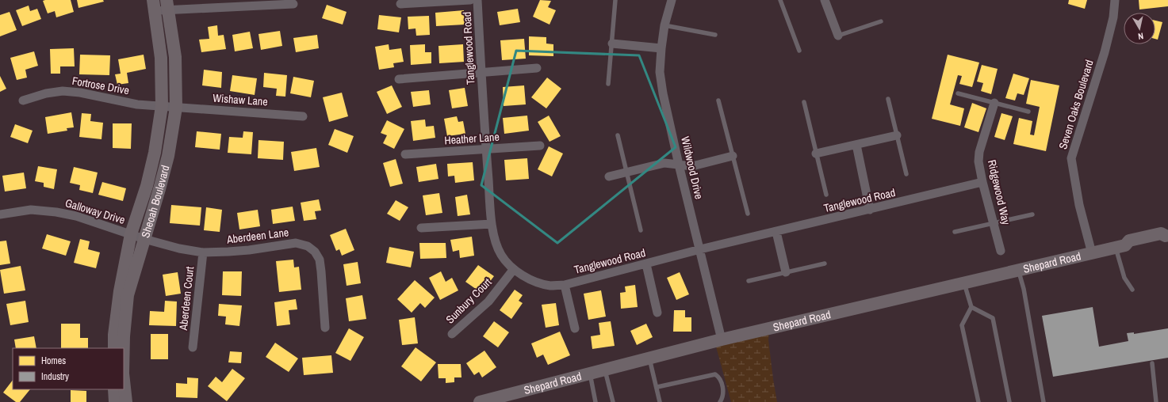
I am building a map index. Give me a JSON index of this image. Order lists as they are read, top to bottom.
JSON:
{
  "streets": {
    "street": [
      "Tanglewood Road",
      "Fortrose Drive",
      "Wishaw Lane",
      "Seven Oaks Boulevard",
      "Heather Lane",
      "Wildwood Drive",
      "Ridgewood Way",
      "Sheoah Boulevard",
      "Galloway Drive",
      "Aberdeen Lane",
      "Shepard Road",
      "Aberdeen Court",
      "Sunbury Court"
    ]
  },
  "crossings": [
    ["Tanglewood Road", "Heather Lane"],
    ["Tanglewood Road", "Wildwood Drive"],
    ["Tanglewood Road", "Ridgewood Way"],
    ["Tanglewood Road", "Sunbury Court"],
    ["Fortrose Drive", "Wishaw Lane"],
    ["Fortrose Drive", "Sheoah Boulevard"],
    ["Wishaw Lane", "Sheoah Boulevard"],
    ["Seven Oaks Boulevard", "Shepard Road"],
    ["Wildwood Drive", "Shepard Road"],
    ["Sheoah Boulevard", "Galloway Drive"],
    ["Sheoah Boulevard", "Aberdeen Lane"],
    ["Galloway Drive", "Aberdeen Lane"],
    ["Aberdeen Lane", "Aberdeen Court"]
  ],
  "legend": ["Homes", "Industry"],
  "north": "bottom"
}
